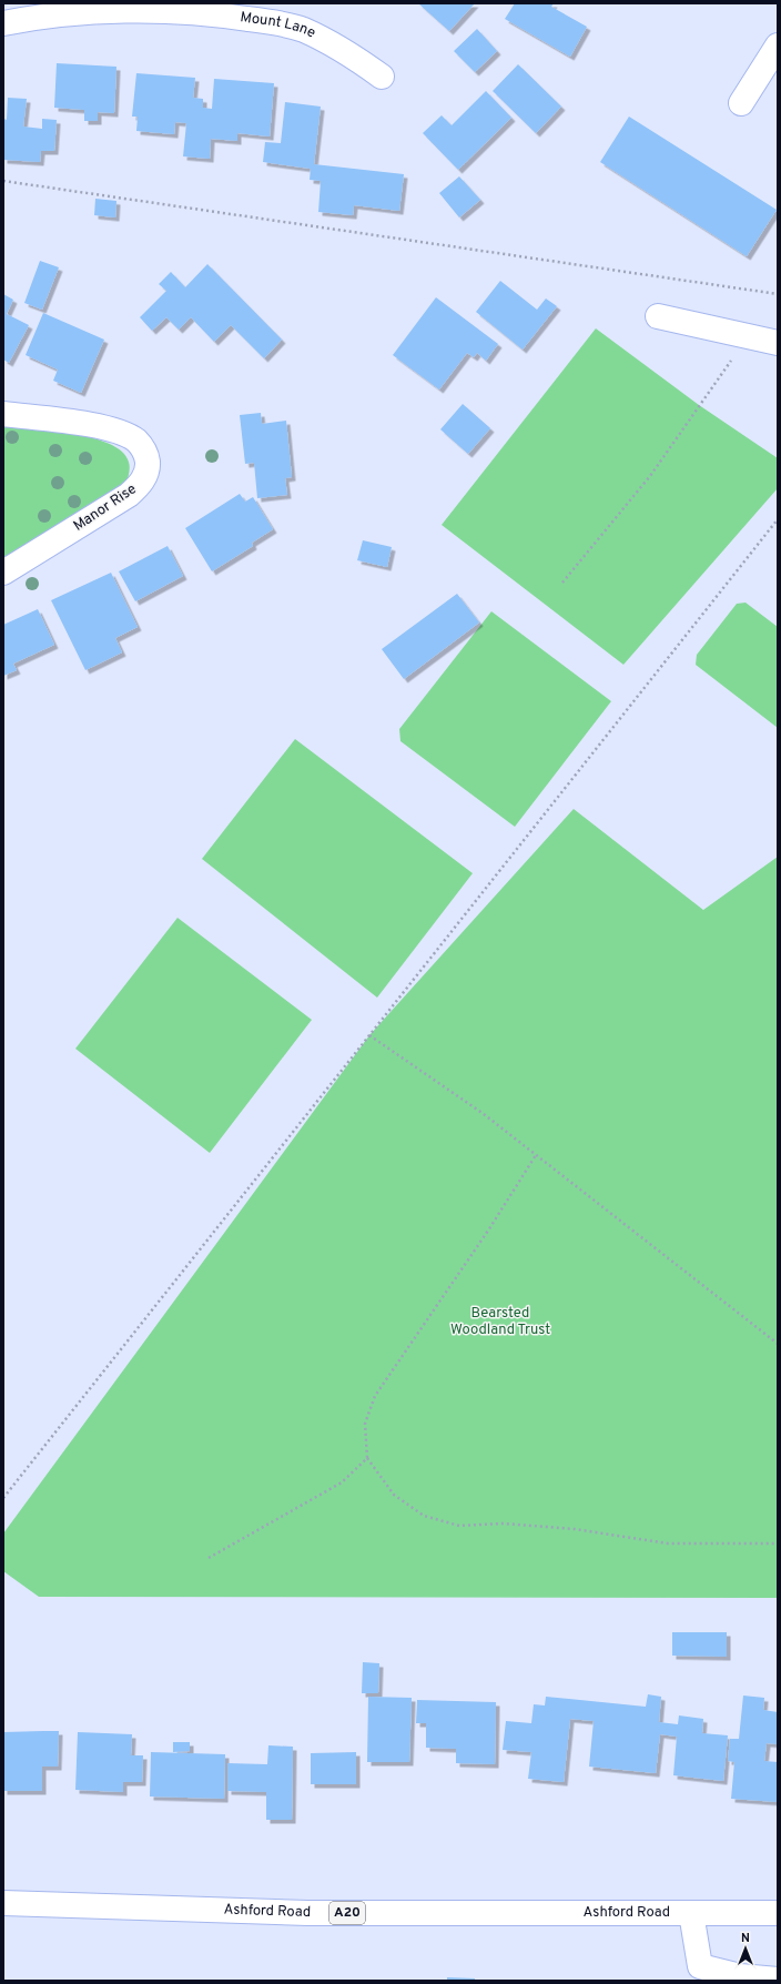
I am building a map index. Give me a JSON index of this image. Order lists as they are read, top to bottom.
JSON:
{
  "streets": {
    "street": [
      "Mount Lane",
      "Manor Rise",
      "Ashford Road",
      "A20"
    ]
  },
  "parks": ["Bearsted Woodland Trust"],
  "north": "top"
}
